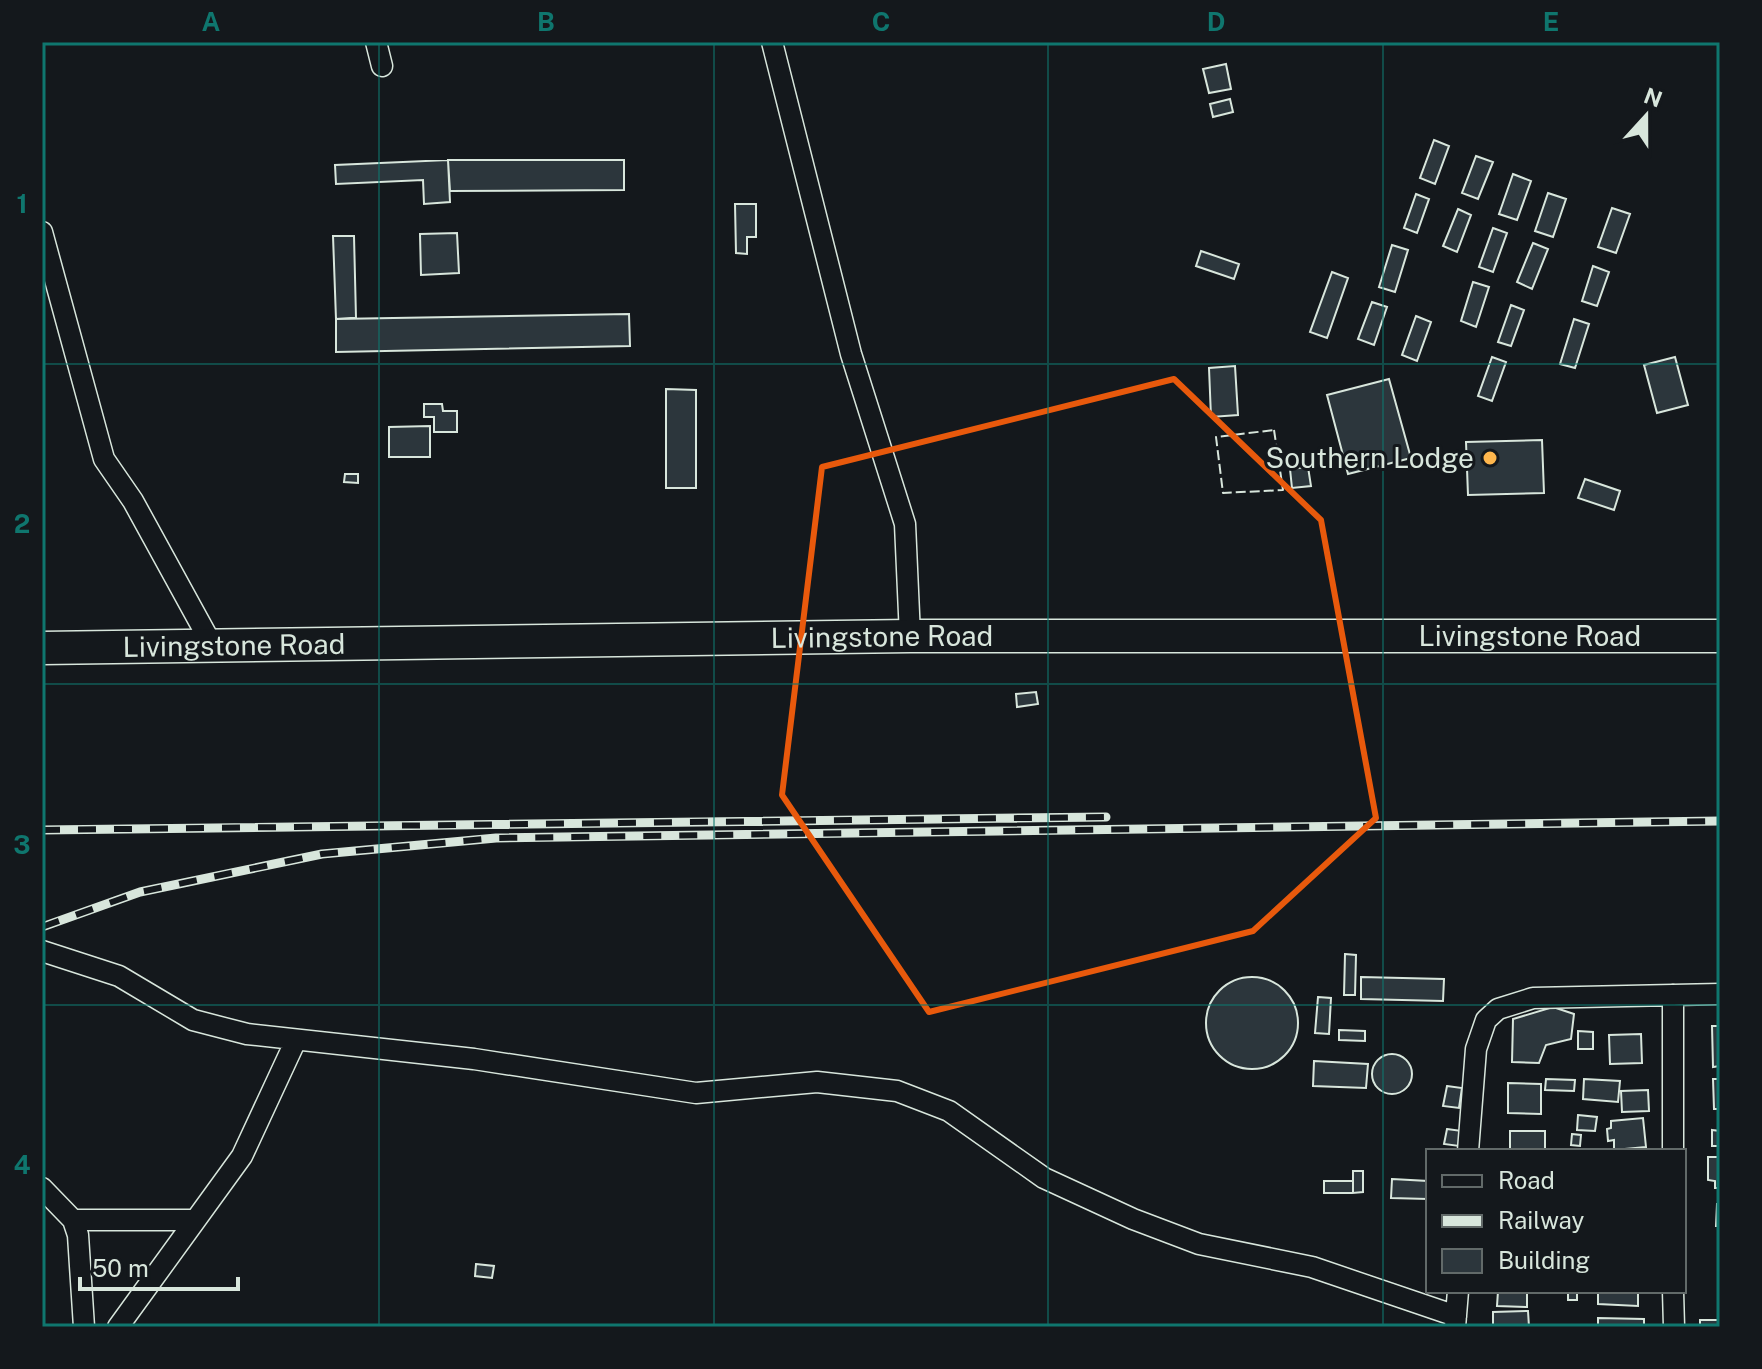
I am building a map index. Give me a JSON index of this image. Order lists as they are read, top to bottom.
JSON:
{
  "streets": {
    "highway": ["Livingstone Road"]
  },
  "places": ["Southern Lodge"],
  "legend": ["Road", "Railway", "Building"],
  "scale_bar": "50 m",
  "north": "top",
  "grid": {
    "columns": [
      "A",
      "B",
      "C",
      "D",
      "E"
    ],
    "rows": [
      "1",
      "2",
      "3",
      "4"
    ]
  }
}
